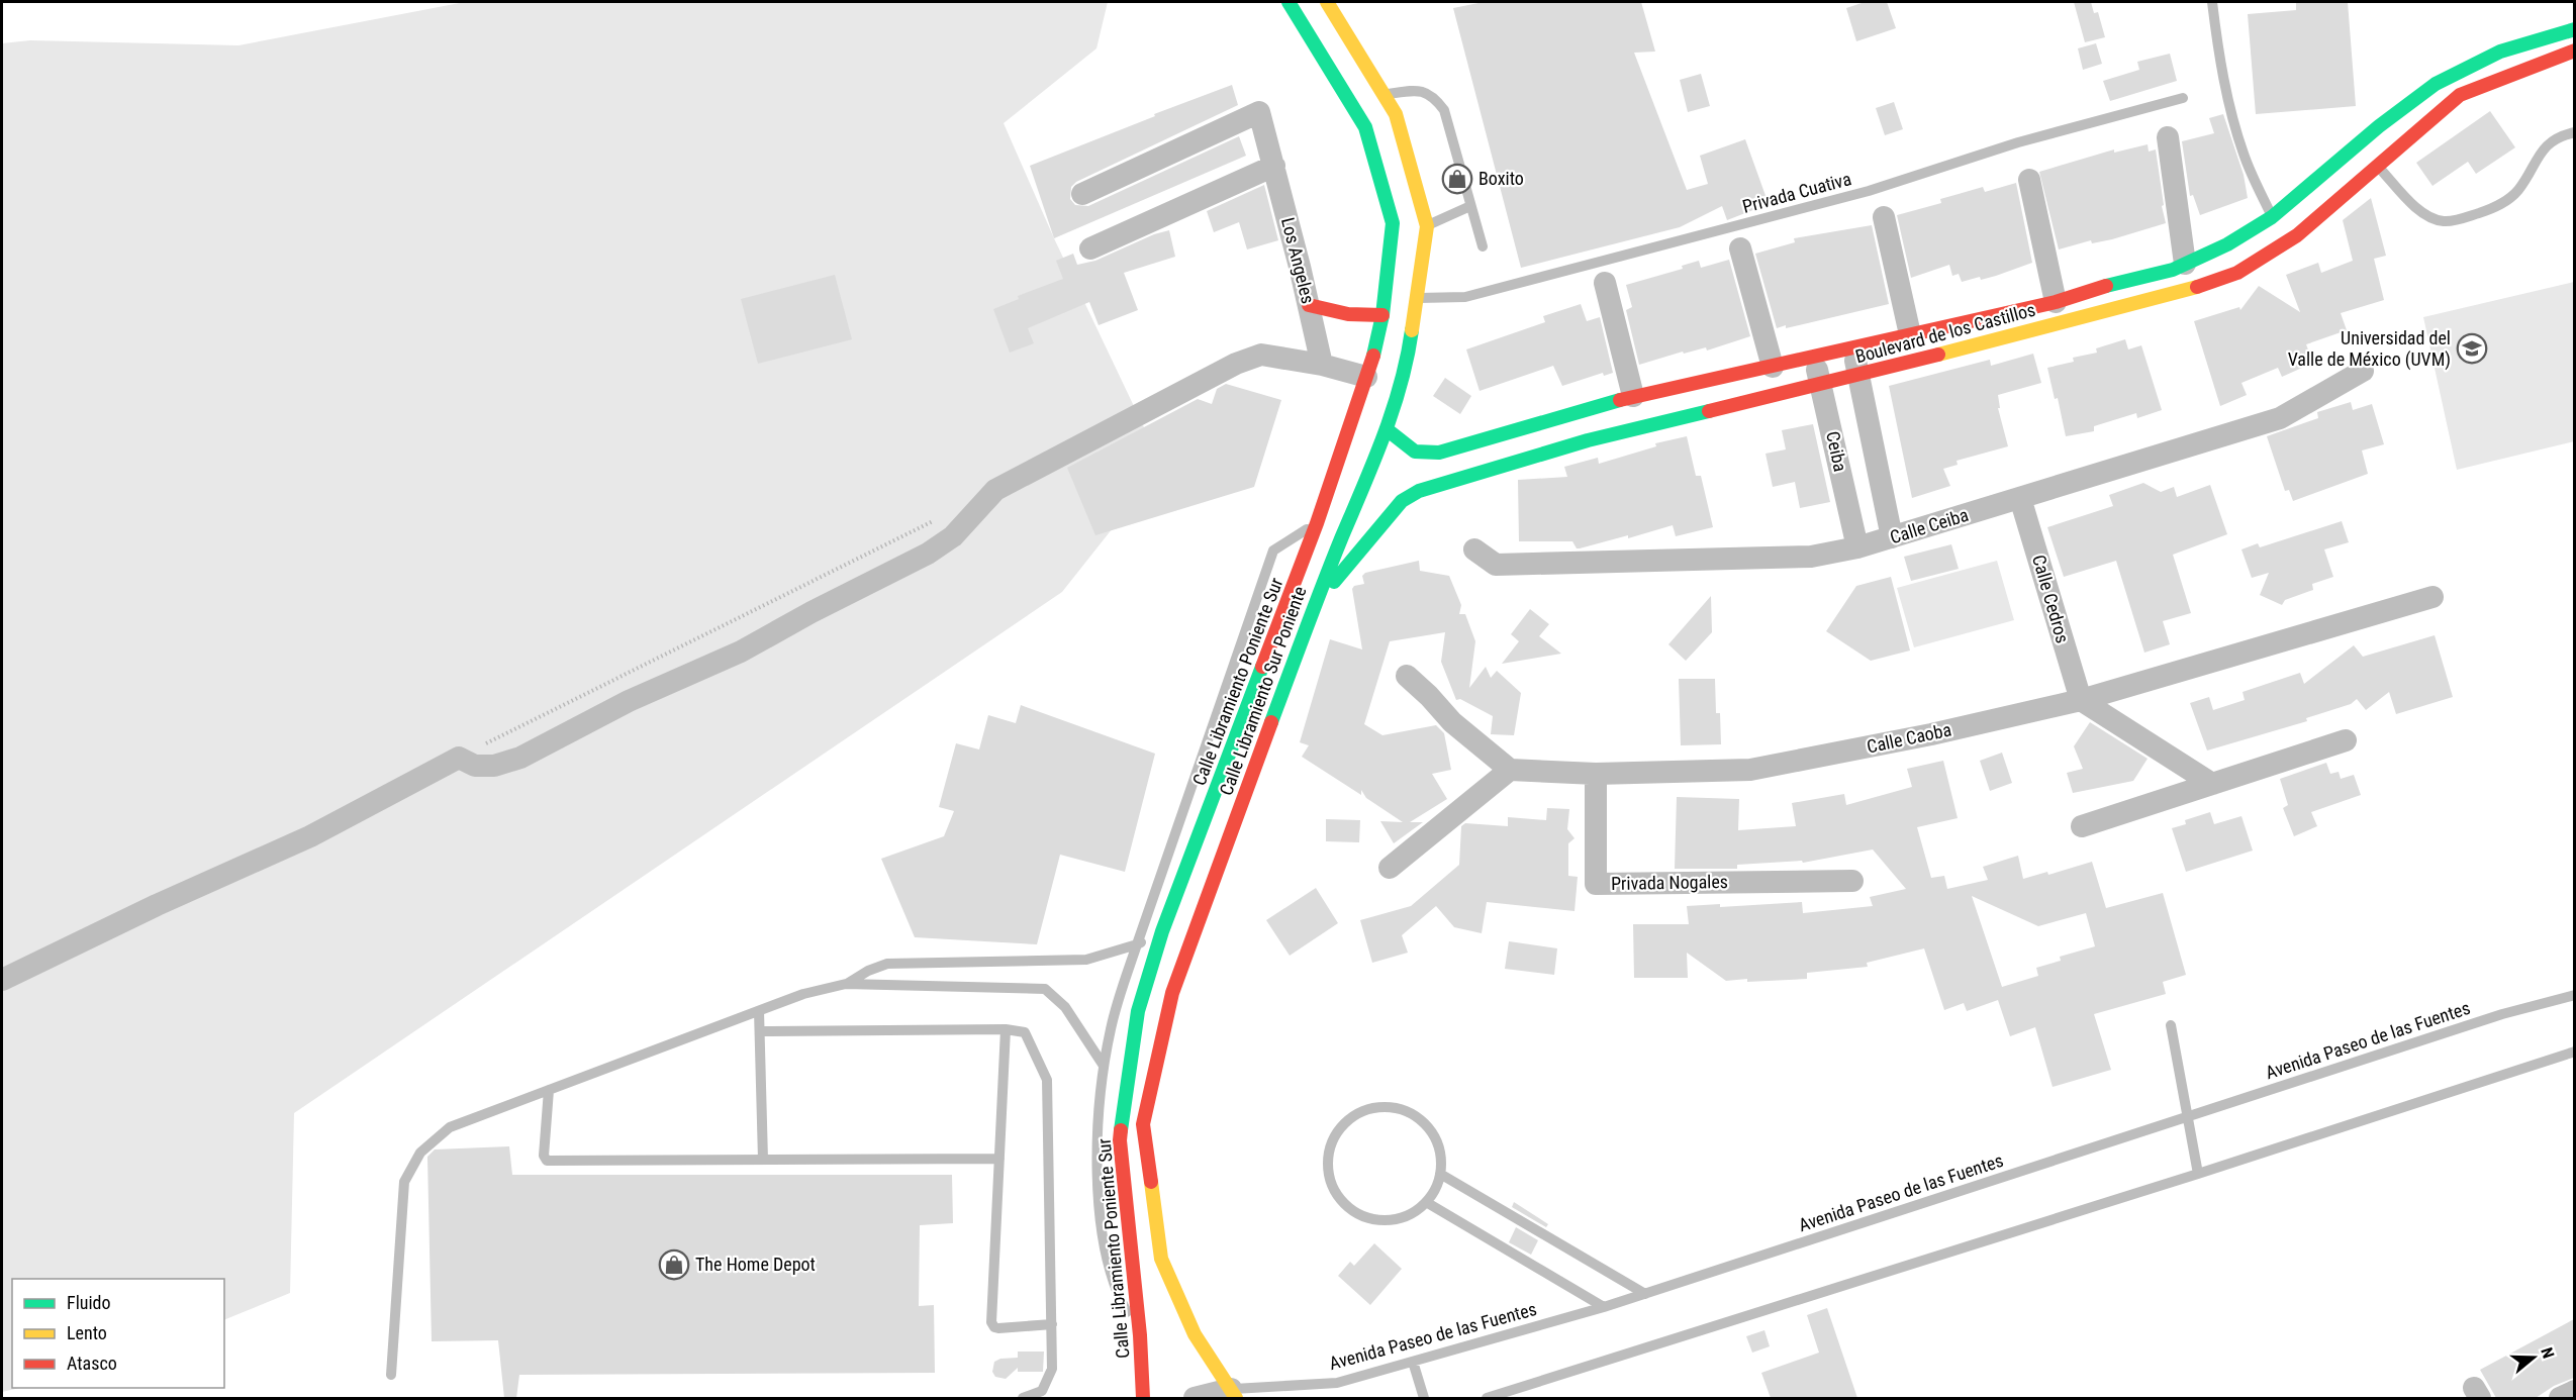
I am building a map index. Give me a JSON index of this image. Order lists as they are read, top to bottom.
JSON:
{
  "streets": {
    "main road": ["Boulevard de los Castillos", "Calle Libramiento Poniente Sur", "Calle Libramiento Sur Poniente"],
    "street": [
      "Los Angeles",
      "Ceiba",
      "Calle Ceiba",
      "Calle Cedros",
      "Calle Caoba",
      "Privada Nogales"
    ],
    "lane": ["Privada Cuativa", "Avenida Paseo de las Fuentes"]
  },
  "crossings": [
    ["Privada Cuativa", "Calle Libramiento Sur Poniente"],
    ["Boulevard de los Castillos", "Ceiba"],
    ["Boulevard de los Castillos", "Calle Libramiento Sur Poniente"],
    ["Ceiba", "Calle Ceiba"],
    ["Calle Ceiba", "Calle Cedros"],
    ["Calle Cedros", "Calle Caoba"],
    ["Calle Libramiento Sur Poniente", "Avenida Paseo de las Fuentes"],
    ["Calle Caoba", "Privada Nogales"]
  ],
  "places": {
    "shop": ["Boxito", "The Home Depot"],
    "school or university": ["Universidad del Valle de México (UVM)"]
  },
  "legend": ["Fluido", "Lento", "Atasco"],
  "north": "right"
}
